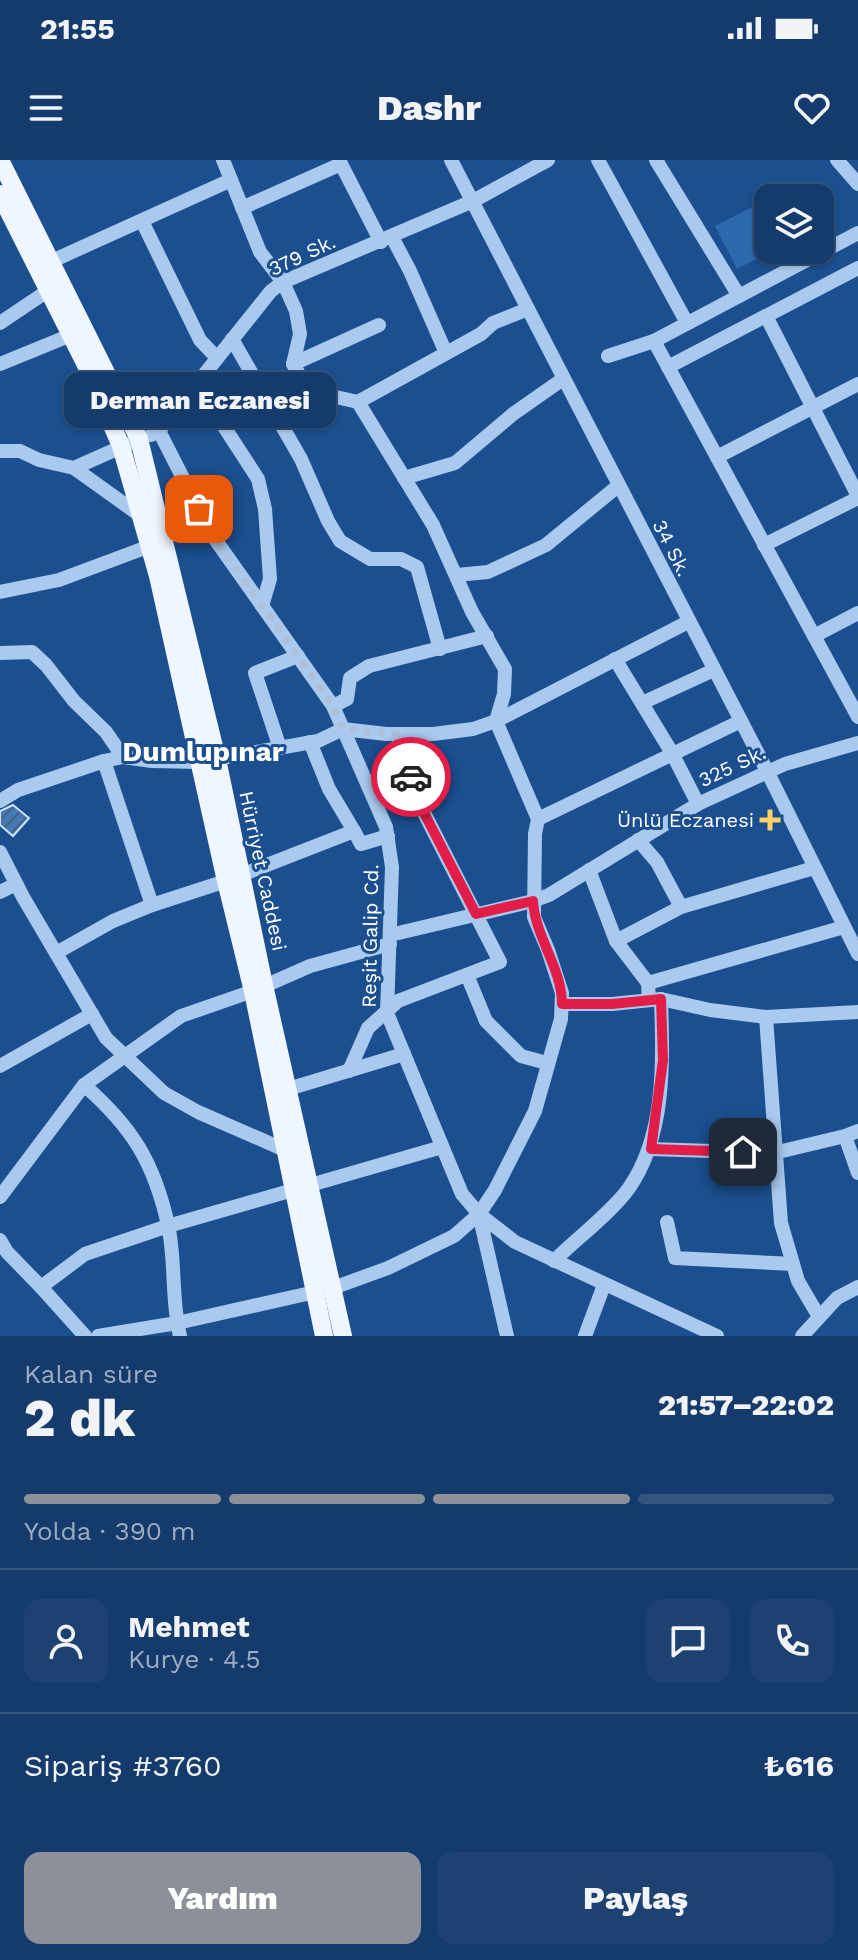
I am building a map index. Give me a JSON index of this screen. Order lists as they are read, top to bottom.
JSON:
{
  "streets": {
    "main road": ["Hürriyet Caddesi"],
    "street": [
      "379 Sk.",
      "34 Sk.",
      "325 Sk.",
      "Reşit Galip Cd."
    ]
  },
  "crossings": [
    ["379 Sk.", "34 Sk."],
    ["379 Sk.", "Hürriyet Caddesi"],
    ["379 Sk.", "Reşit Galip Cd."],
    ["34 Sk.", "325 Sk."],
    ["325 Sk.", "Hürriyet Caddesi"],
    ["325 Sk.", "Reşit Galip Cd."]
  ],
  "districts": ["Dumlupınar"],
  "places": {
    "other": ["Derman Eczanesi"],
    "health": ["Ünlü Eczanesi"]
  },
  "page": {
    "status": "21:55",
    "header": "Dashr",
    "bubble": "Derman Eczanesi",
    "heading": ["2 dk", "Kalan süre", "21:57–22:02"],
    "panel": [
      "Mehmet",
      "Kurye · 4.5",
      "Sipariş #3760",
      "₺616"
    ],
    "bar": "Yolda · 390 m",
    "buttons": ["Yardım", "Paylaş"]
  }
}
